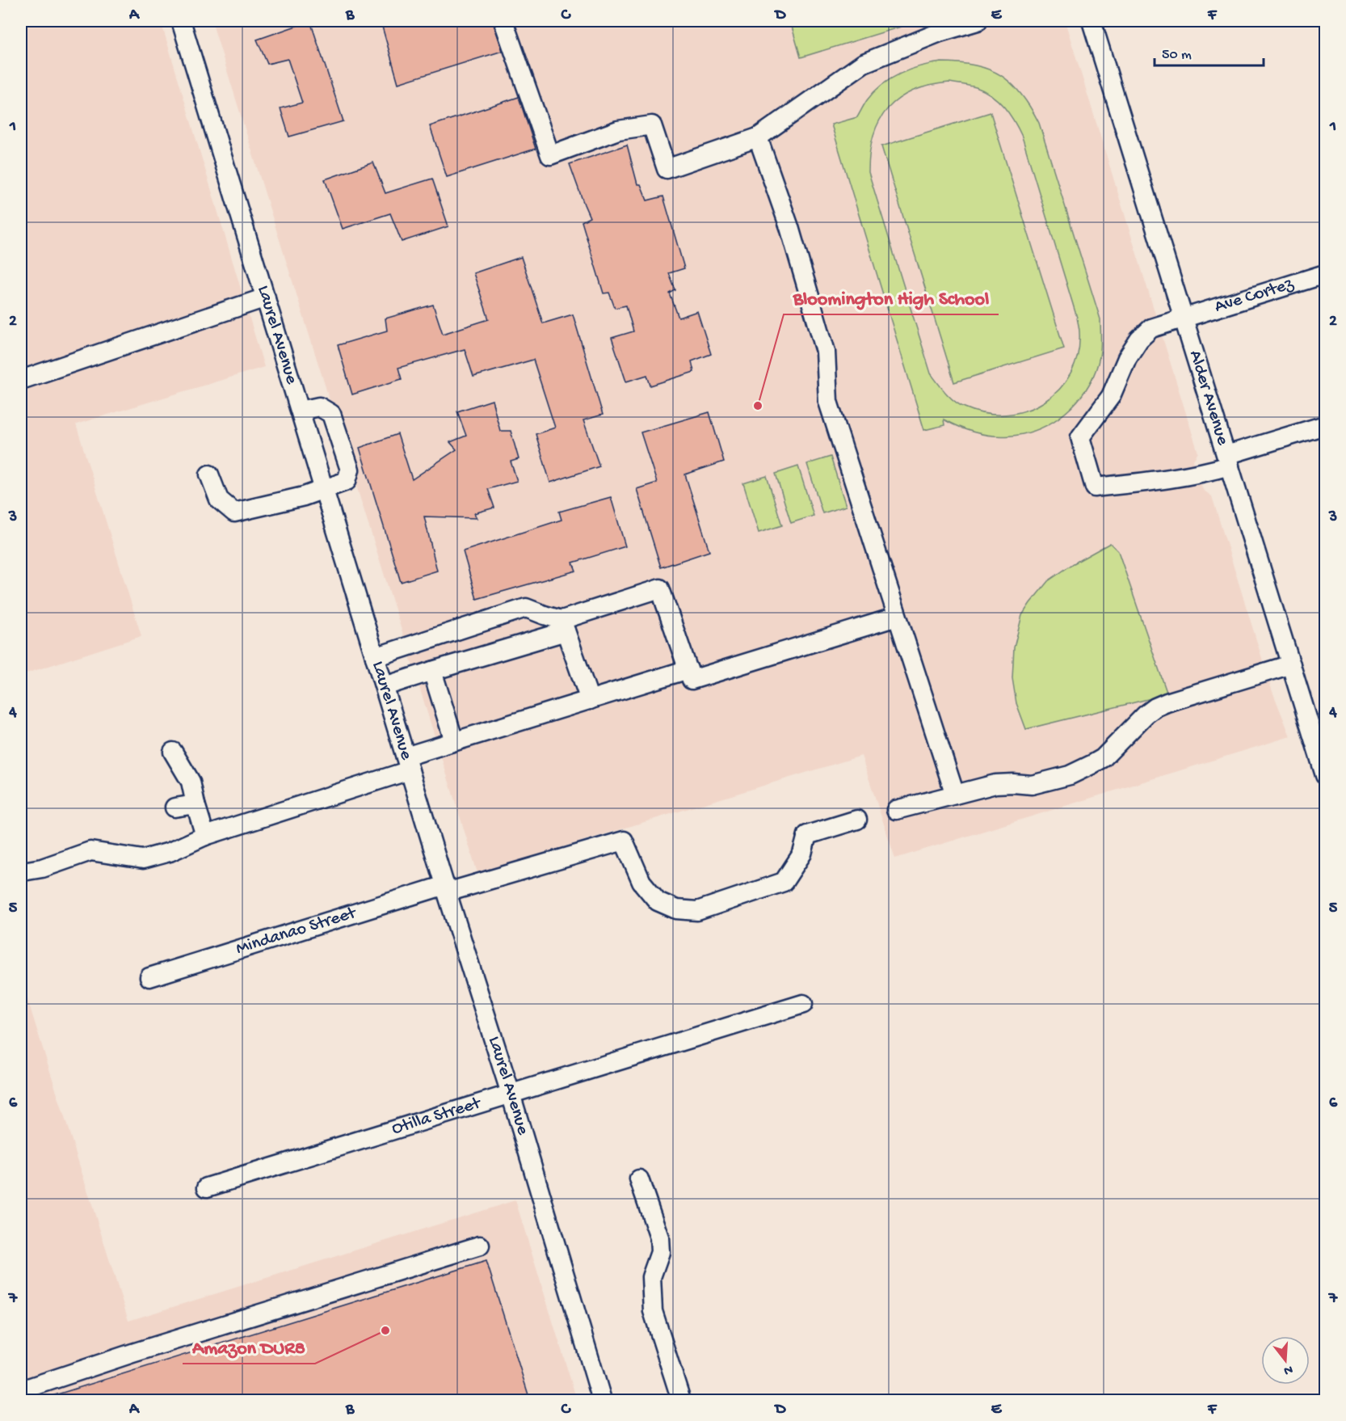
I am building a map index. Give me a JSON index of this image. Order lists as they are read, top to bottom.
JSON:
{
  "streets": {
    "street": [
      "Ave Cortez",
      "Laurel Avenue",
      "Alder Avenue",
      "Mindanao Street",
      "Otilla Street"
    ]
  },
  "crossings": [
    ["Ave Cortez", "Alder Avenue"],
    ["Laurel Avenue", "Mindanao Street"],
    ["Laurel Avenue", "Otilla Street"]
  ],
  "places": ["Bloomington High School", "Amazon DUR8"],
  "scale_bar": "50 m",
  "north": "bottom",
  "grid": {
    "columns": [
      "A",
      "B",
      "C",
      "D",
      "E",
      "F"
    ],
    "rows": [
      "1",
      "2",
      "3",
      "4",
      "5",
      "6",
      "7"
    ]
  }
}
